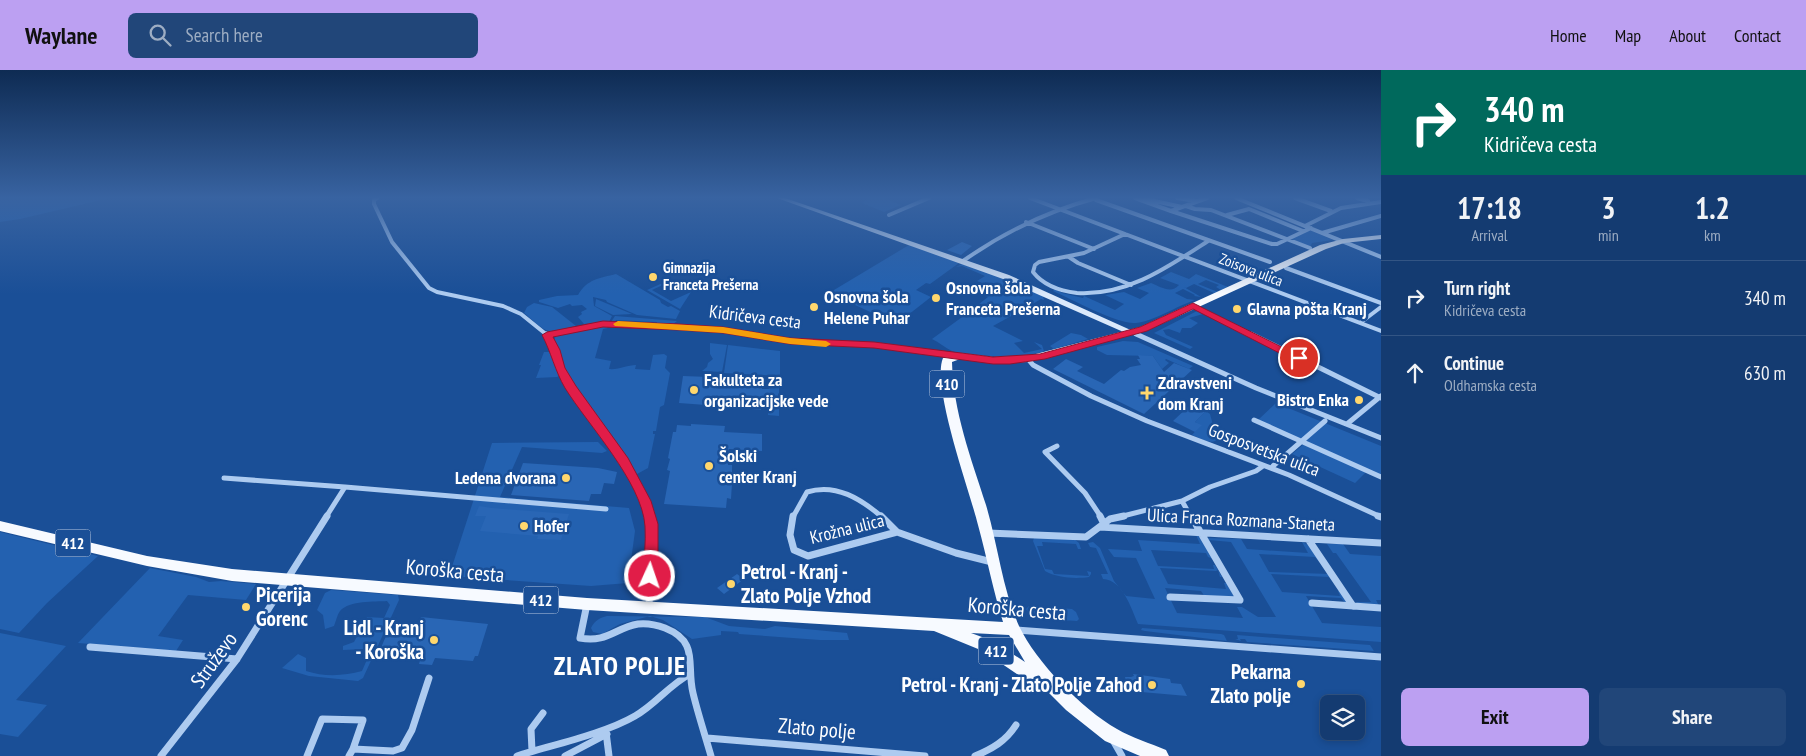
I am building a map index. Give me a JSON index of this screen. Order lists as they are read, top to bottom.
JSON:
{
  "streets": {
    "main road": [
      "Kidričeva cesta",
      "410",
      "412",
      "Koroška cesta"
    ],
    "street": [
      "Zoisova ulica",
      "Gosposvetska ulica",
      "Ulica Franca Rozmana-Staneta",
      "Krožna ulica",
      "Struževo",
      "Zlato polje"
    ]
  },
  "crossings": [
    ["Zoisova ulica", "Kidričeva cesta"],
    ["Kidričeva cesta", "410"],
    ["Kidričeva cesta", "Gosposvetska ulica"],
    ["410", "Krožna ulica"],
    ["410", "412"],
    ["410", "Koroška cesta"],
    ["412", "Koroška cesta"],
    ["412", "Struževo"],
    ["Koroška cesta", "Struževo"]
  ],
  "districts": ["ZLATO POLJE"],
  "places": {
    "other": [
      "Gimnazija Franceta Prešerna",
      "Osnovna šola Franceta Prešerna",
      "Osnovna šola Helene Puhar",
      "Glavna pošta Kranj",
      "Fakulteta za organizacijske vede",
      "Bistro Enka",
      "Šolski center Kranj",
      "Ledena dvorana",
      "Hofer",
      "Petrol - Kranj - Zlato Polje Vzhod",
      "Picerija Gorenc",
      "Lidl - Kranj - Koroška",
      "Pekarna Zlato polje",
      "Petrol - Kranj - Zlato Polje Zahod"
    ],
    "health": ["Zdravstveni dom Kranj"]
  },
  "page": {
    "header": "Waylane",
    "search": "Search here",
    "nav": [
      "Home",
      "Map",
      "About",
      "Contact"
    ],
    "turn": ["340 m", "Kidričeva cesta"],
    "eta": [
      "17:18",
      "Arrival",
      "3",
      "min",
      "1.2",
      "km"
    ],
    "list": [
      {
        "name": "Turn right",
        "note": "Kidričeva cesta",
        "value": "340 m"
      },
      {
        "name": "Continue",
        "note": "Oldhamska cesta",
        "value": "630 m"
      }
    ],
    "buttons": ["Exit", "Share"]
  }
}
